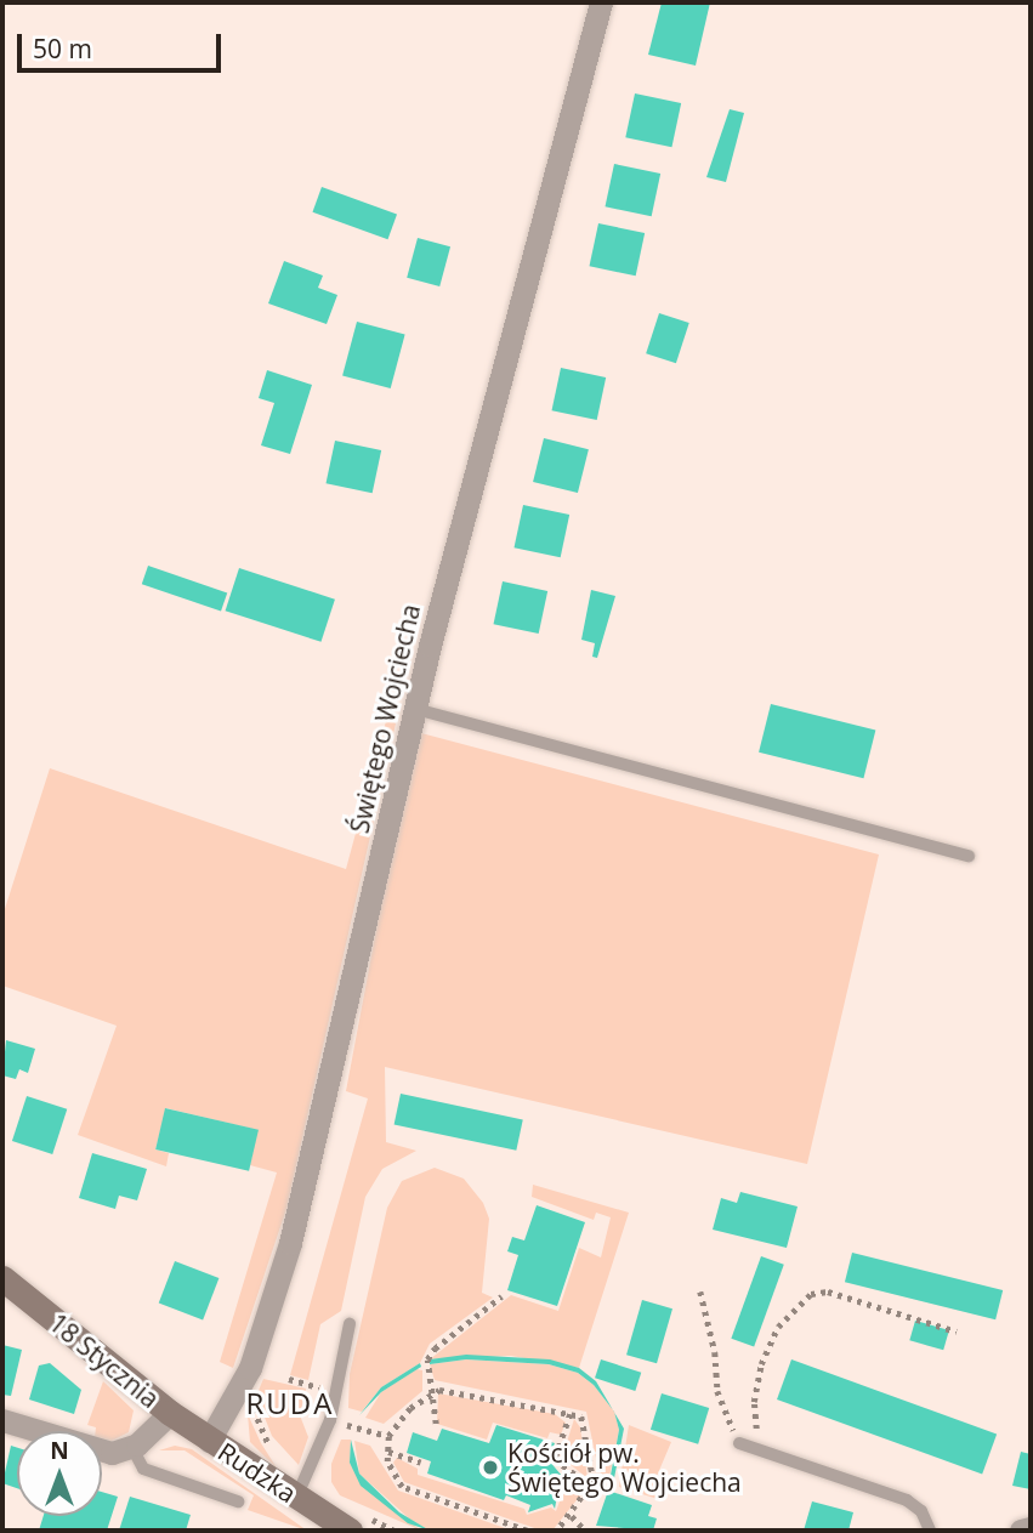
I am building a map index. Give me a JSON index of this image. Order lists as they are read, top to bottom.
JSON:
{
  "streets": {
    "main road": ["18 Stycznia", "Rudzka"],
    "street": ["Świętego Wojciecha"]
  },
  "crossings": [
    ["Świętego Wojciecha", "18 Stycznia"],
    ["Świętego Wojciecha", "Rudzka"],
    ["18 Stycznia", "Rudzka"]
  ],
  "districts": ["RUDA"],
  "places": ["Kościół pw. Świętego Wojciecha"],
  "scale_bar": "50 m",
  "north": "top"
}
